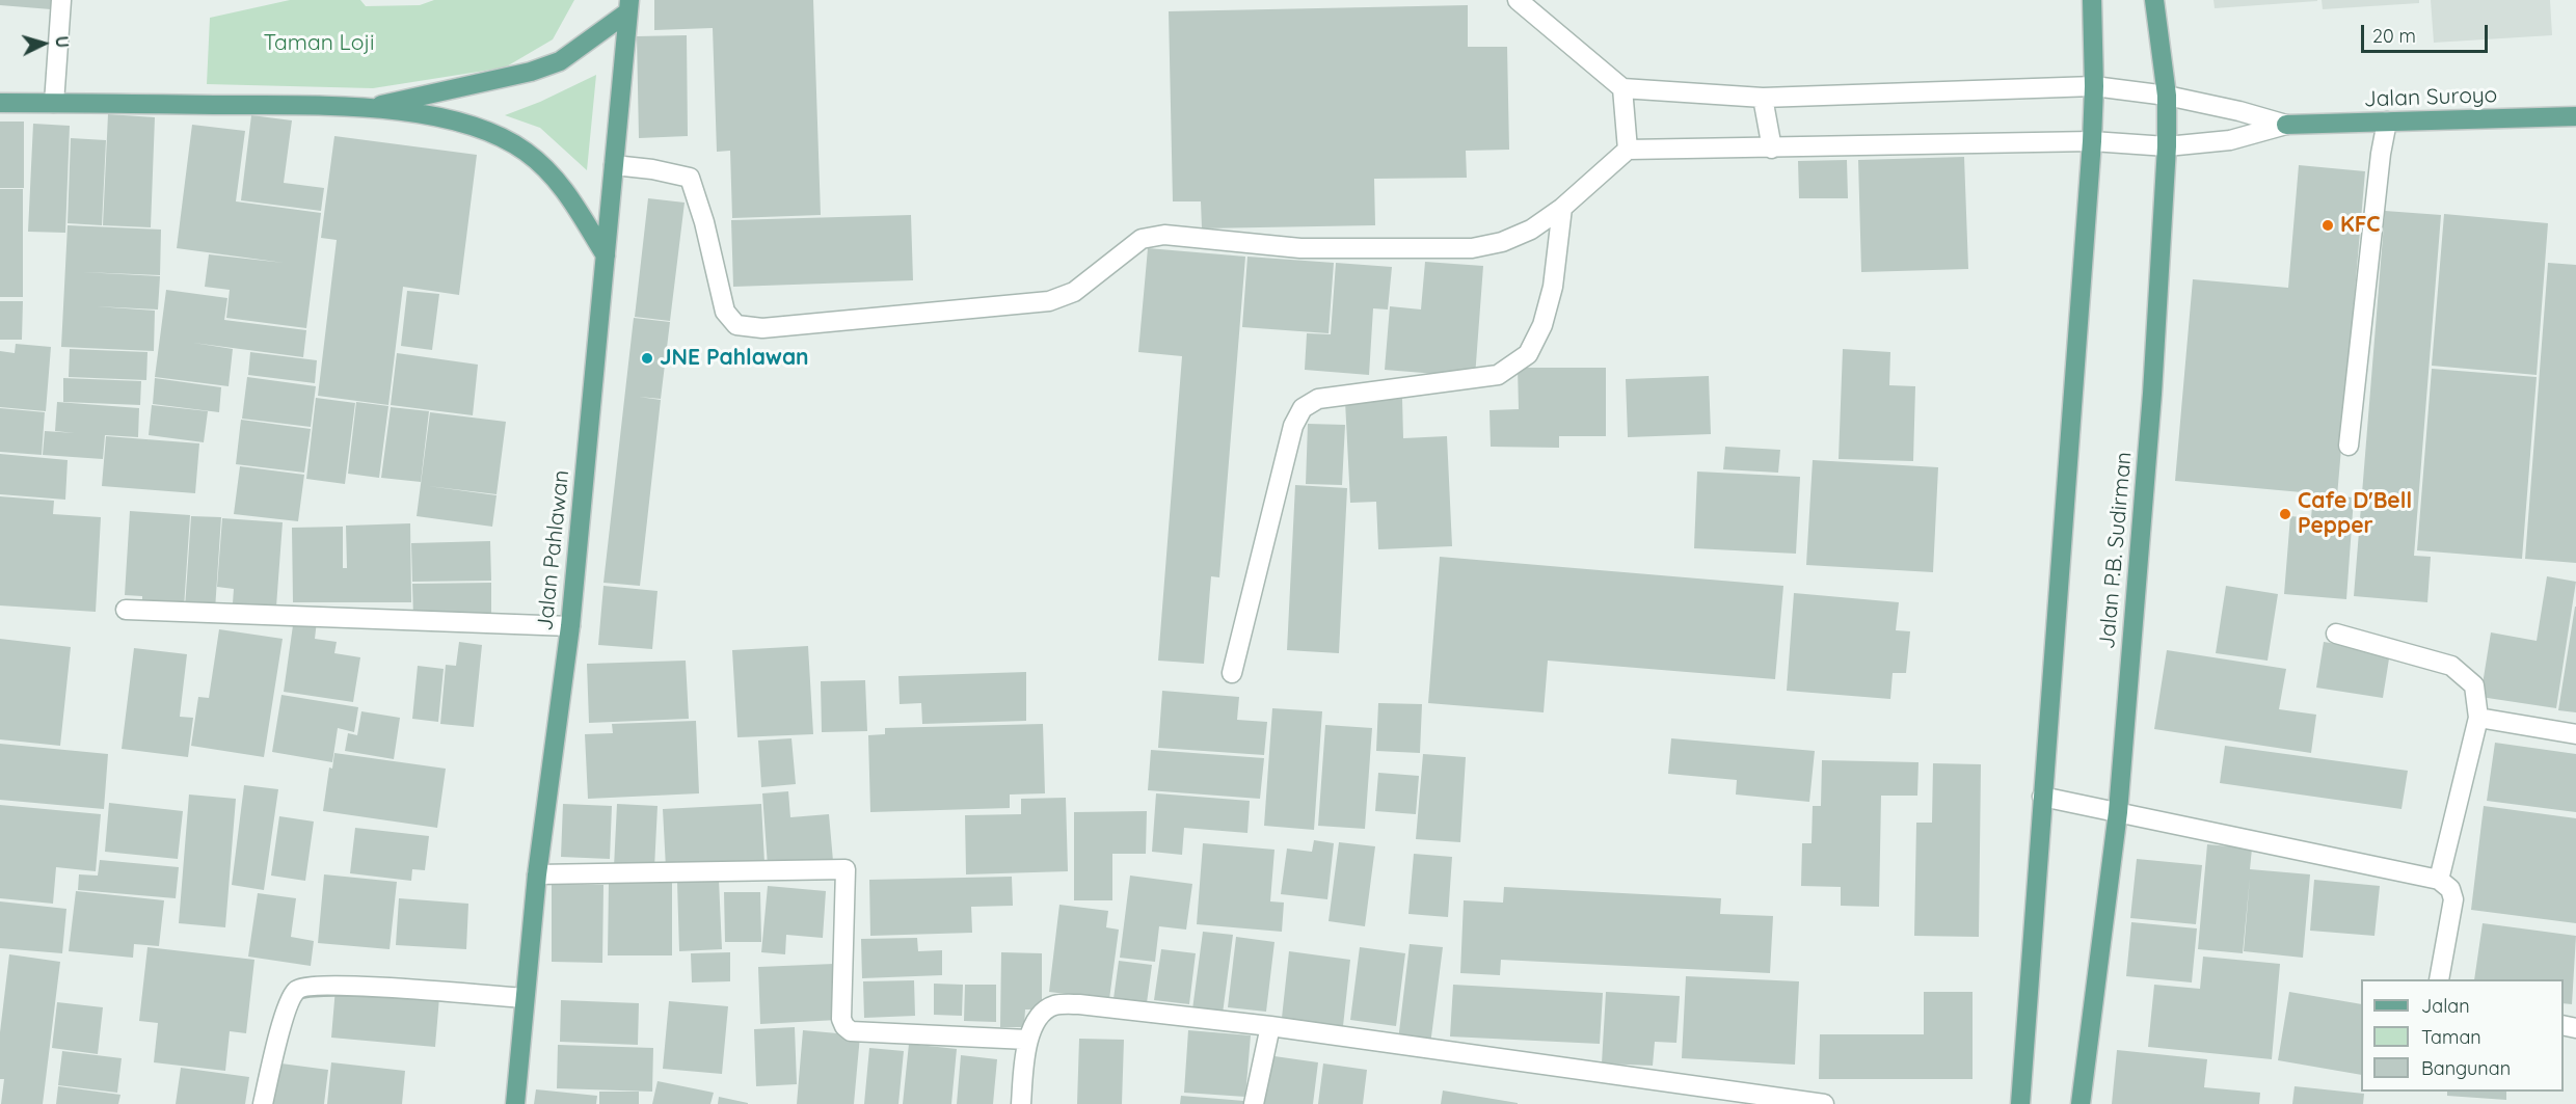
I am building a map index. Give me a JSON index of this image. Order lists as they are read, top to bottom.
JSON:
{
  "streets": {
    "main road": ["Jalan Suroyo", "Jalan Pahlawan", "Jalan P.B. Sudirman"]
  },
  "crossings": [
    ["Jalan Suroyo", "Jalan P.B. Sudirman"]
  ],
  "parks": ["Taman Loji"],
  "places": ["KFC", "JNE Pahlawan", "Cafe D'Bell Pepper"],
  "legend": ["Jalan", "Taman", "Bangunan"],
  "scale_bar": "20 m",
  "north": "right"
}
